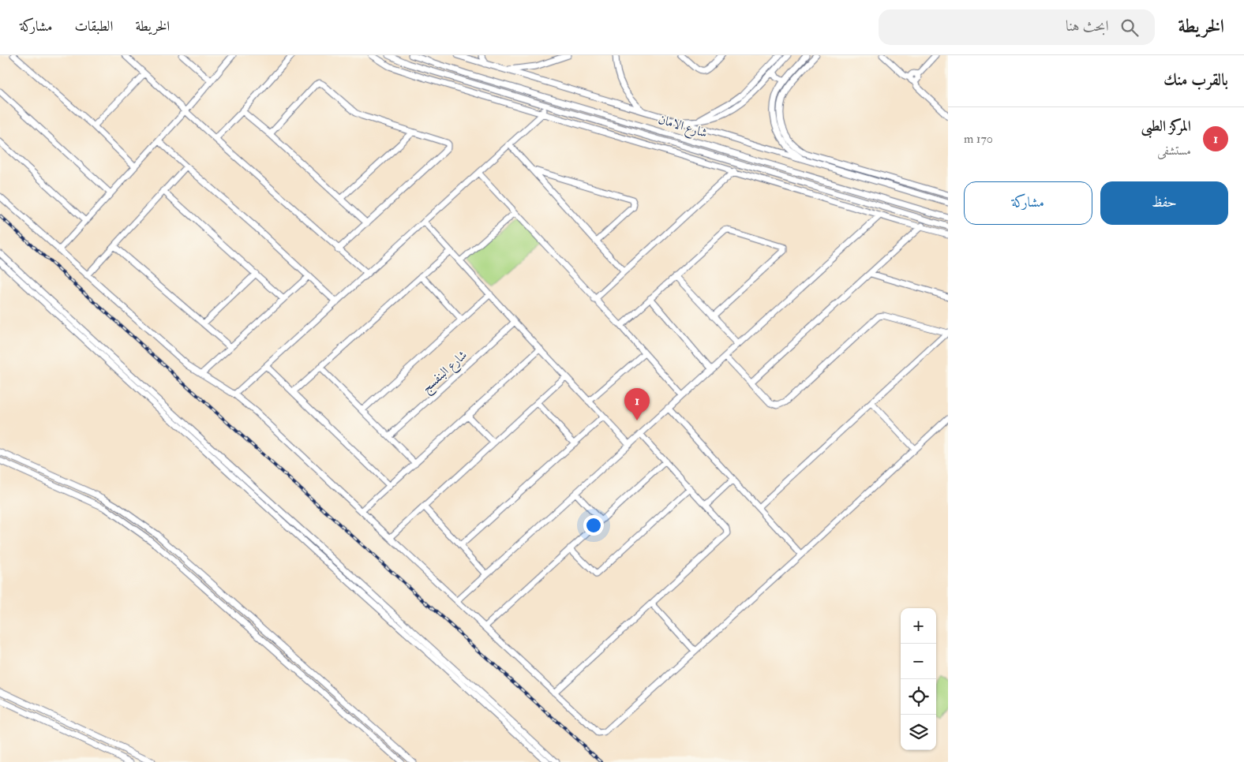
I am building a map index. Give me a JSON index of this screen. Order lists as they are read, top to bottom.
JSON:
{
  "streets": {
    "street": ["شارع الامان", "شارع البنفسج"]
  },
  "page": {
    "header": "الخريطة",
    "search": "ابحث هنا",
    "nav": ["الخريطة", "الطبقات", "مشاركة"],
    "heading": "بالقرب منك",
    "list": [
      {
        "mark": "1",
        "name": "المركز الطبى",
        "note": "مستشفى",
        "value": "170 m"
      }
    ],
    "buttons": ["حفظ", "مشاركة"],
    "pins": "1",
    "map_buttons": ["+", "−"]
  }
}
